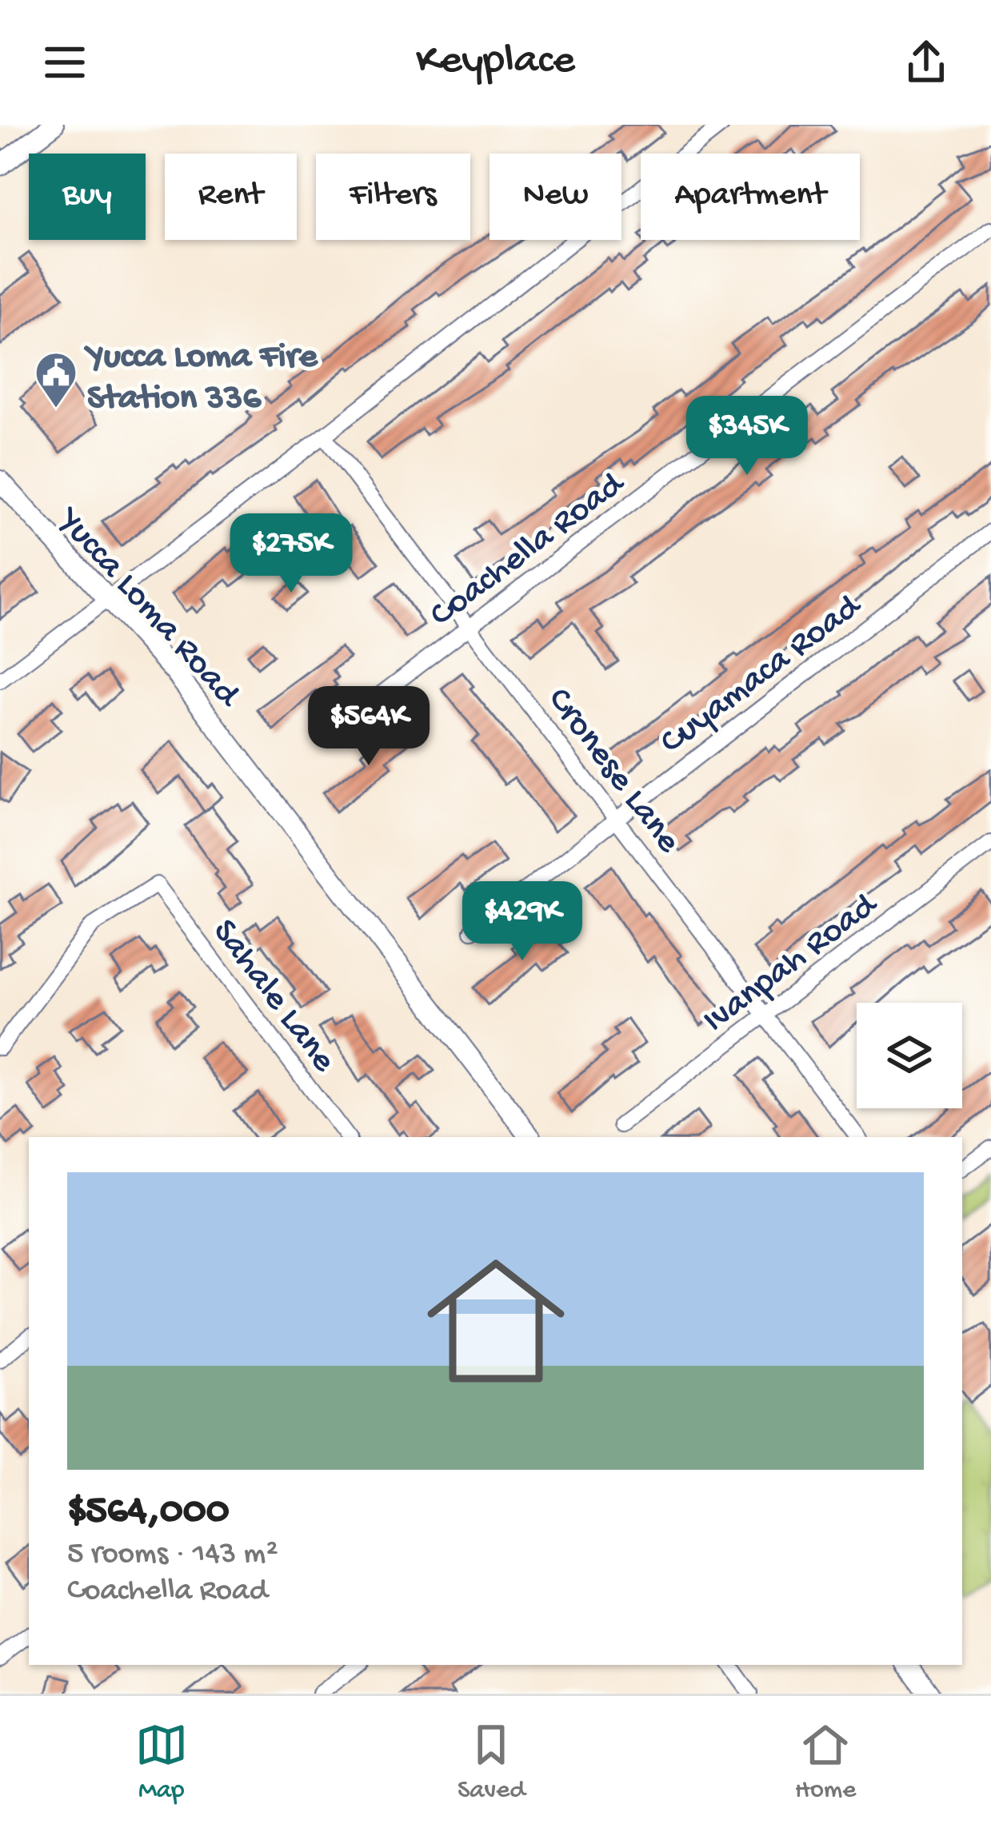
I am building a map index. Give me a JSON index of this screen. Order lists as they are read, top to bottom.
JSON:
{
  "streets": {
    "main road": ["Yucca Loma Road"],
    "street": [
      "Coachella Road",
      "Cuyamaca Road",
      "Cronese Lane",
      "Ivanpah Road",
      "Sahale Lane"
    ]
  },
  "crossings": [
    ["Coachella Road", "Cronese Lane"],
    ["Cuyamaca Road", "Cronese Lane"],
    ["Cronese Lane", "Ivanpah Road"]
  ],
  "places": {
    "public building": ["Yucca Loma Fire Station 336"]
  },
  "page": {
    "header": "Keyplace",
    "chip": [
      "Buy",
      "Rent",
      "Filters",
      "New",
      "Apartment"
    ],
    "price": [
      "$345K",
      "$275K",
      "$564K",
      "$429K"
    ],
    "list": [
      {
        "name": "$564,000",
        "note": "5 rooms · 143 m² · Coachella Road"
      }
    ],
    "tabs": ["Map", "Saved", "Home"]
  }
}
